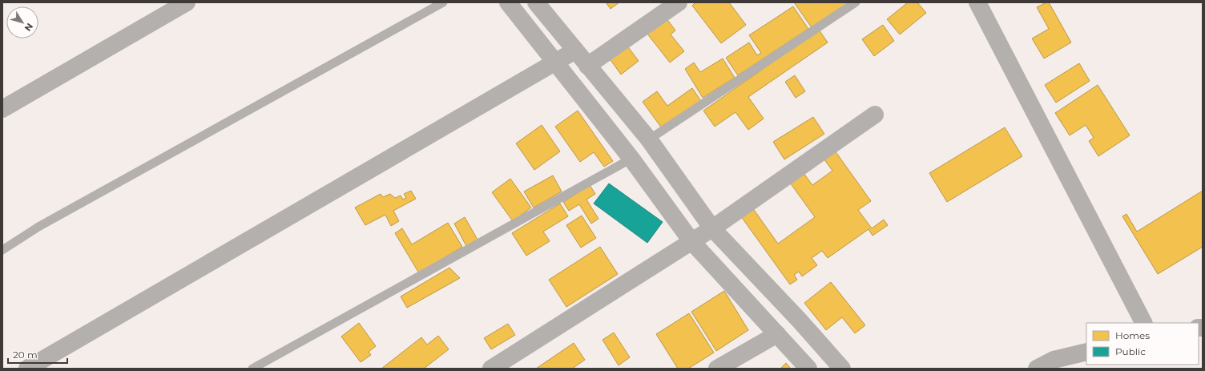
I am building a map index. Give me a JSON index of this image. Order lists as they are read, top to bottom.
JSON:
{
  "legend": ["Homes", "Public"],
  "scale_bar": "20 m",
  "north": "bottom right"
}
